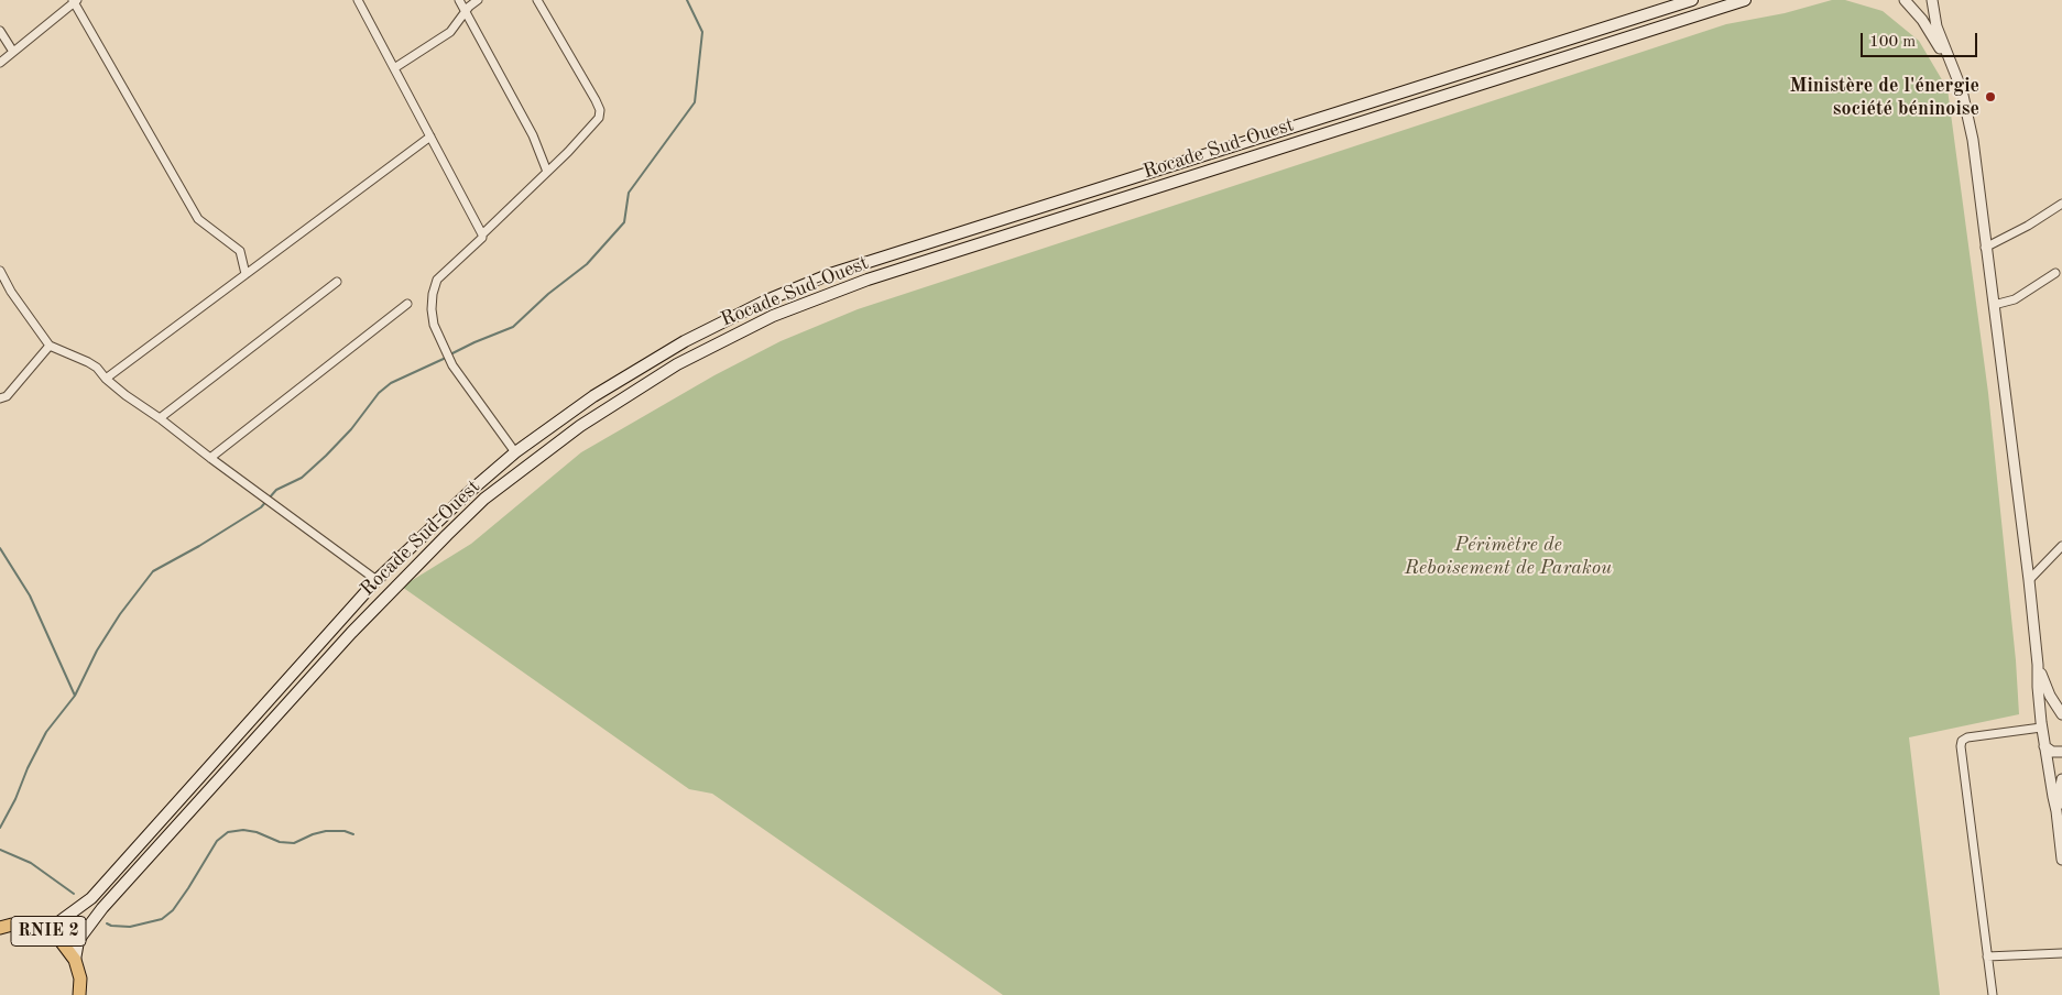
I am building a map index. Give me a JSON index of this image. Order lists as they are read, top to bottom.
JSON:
{
  "streets": {
    "main road": ["Rocade Sud-Ouest", "RNIE 2"]
  },
  "crossings": [
    ["Rocade Sud-Ouest", "RNIE 2"]
  ],
  "parks": ["Périmètre de Reboisement de Parakou"],
  "places": ["Ministère de l'énergie société béninoise"],
  "scale_bar": "100 m"
}
